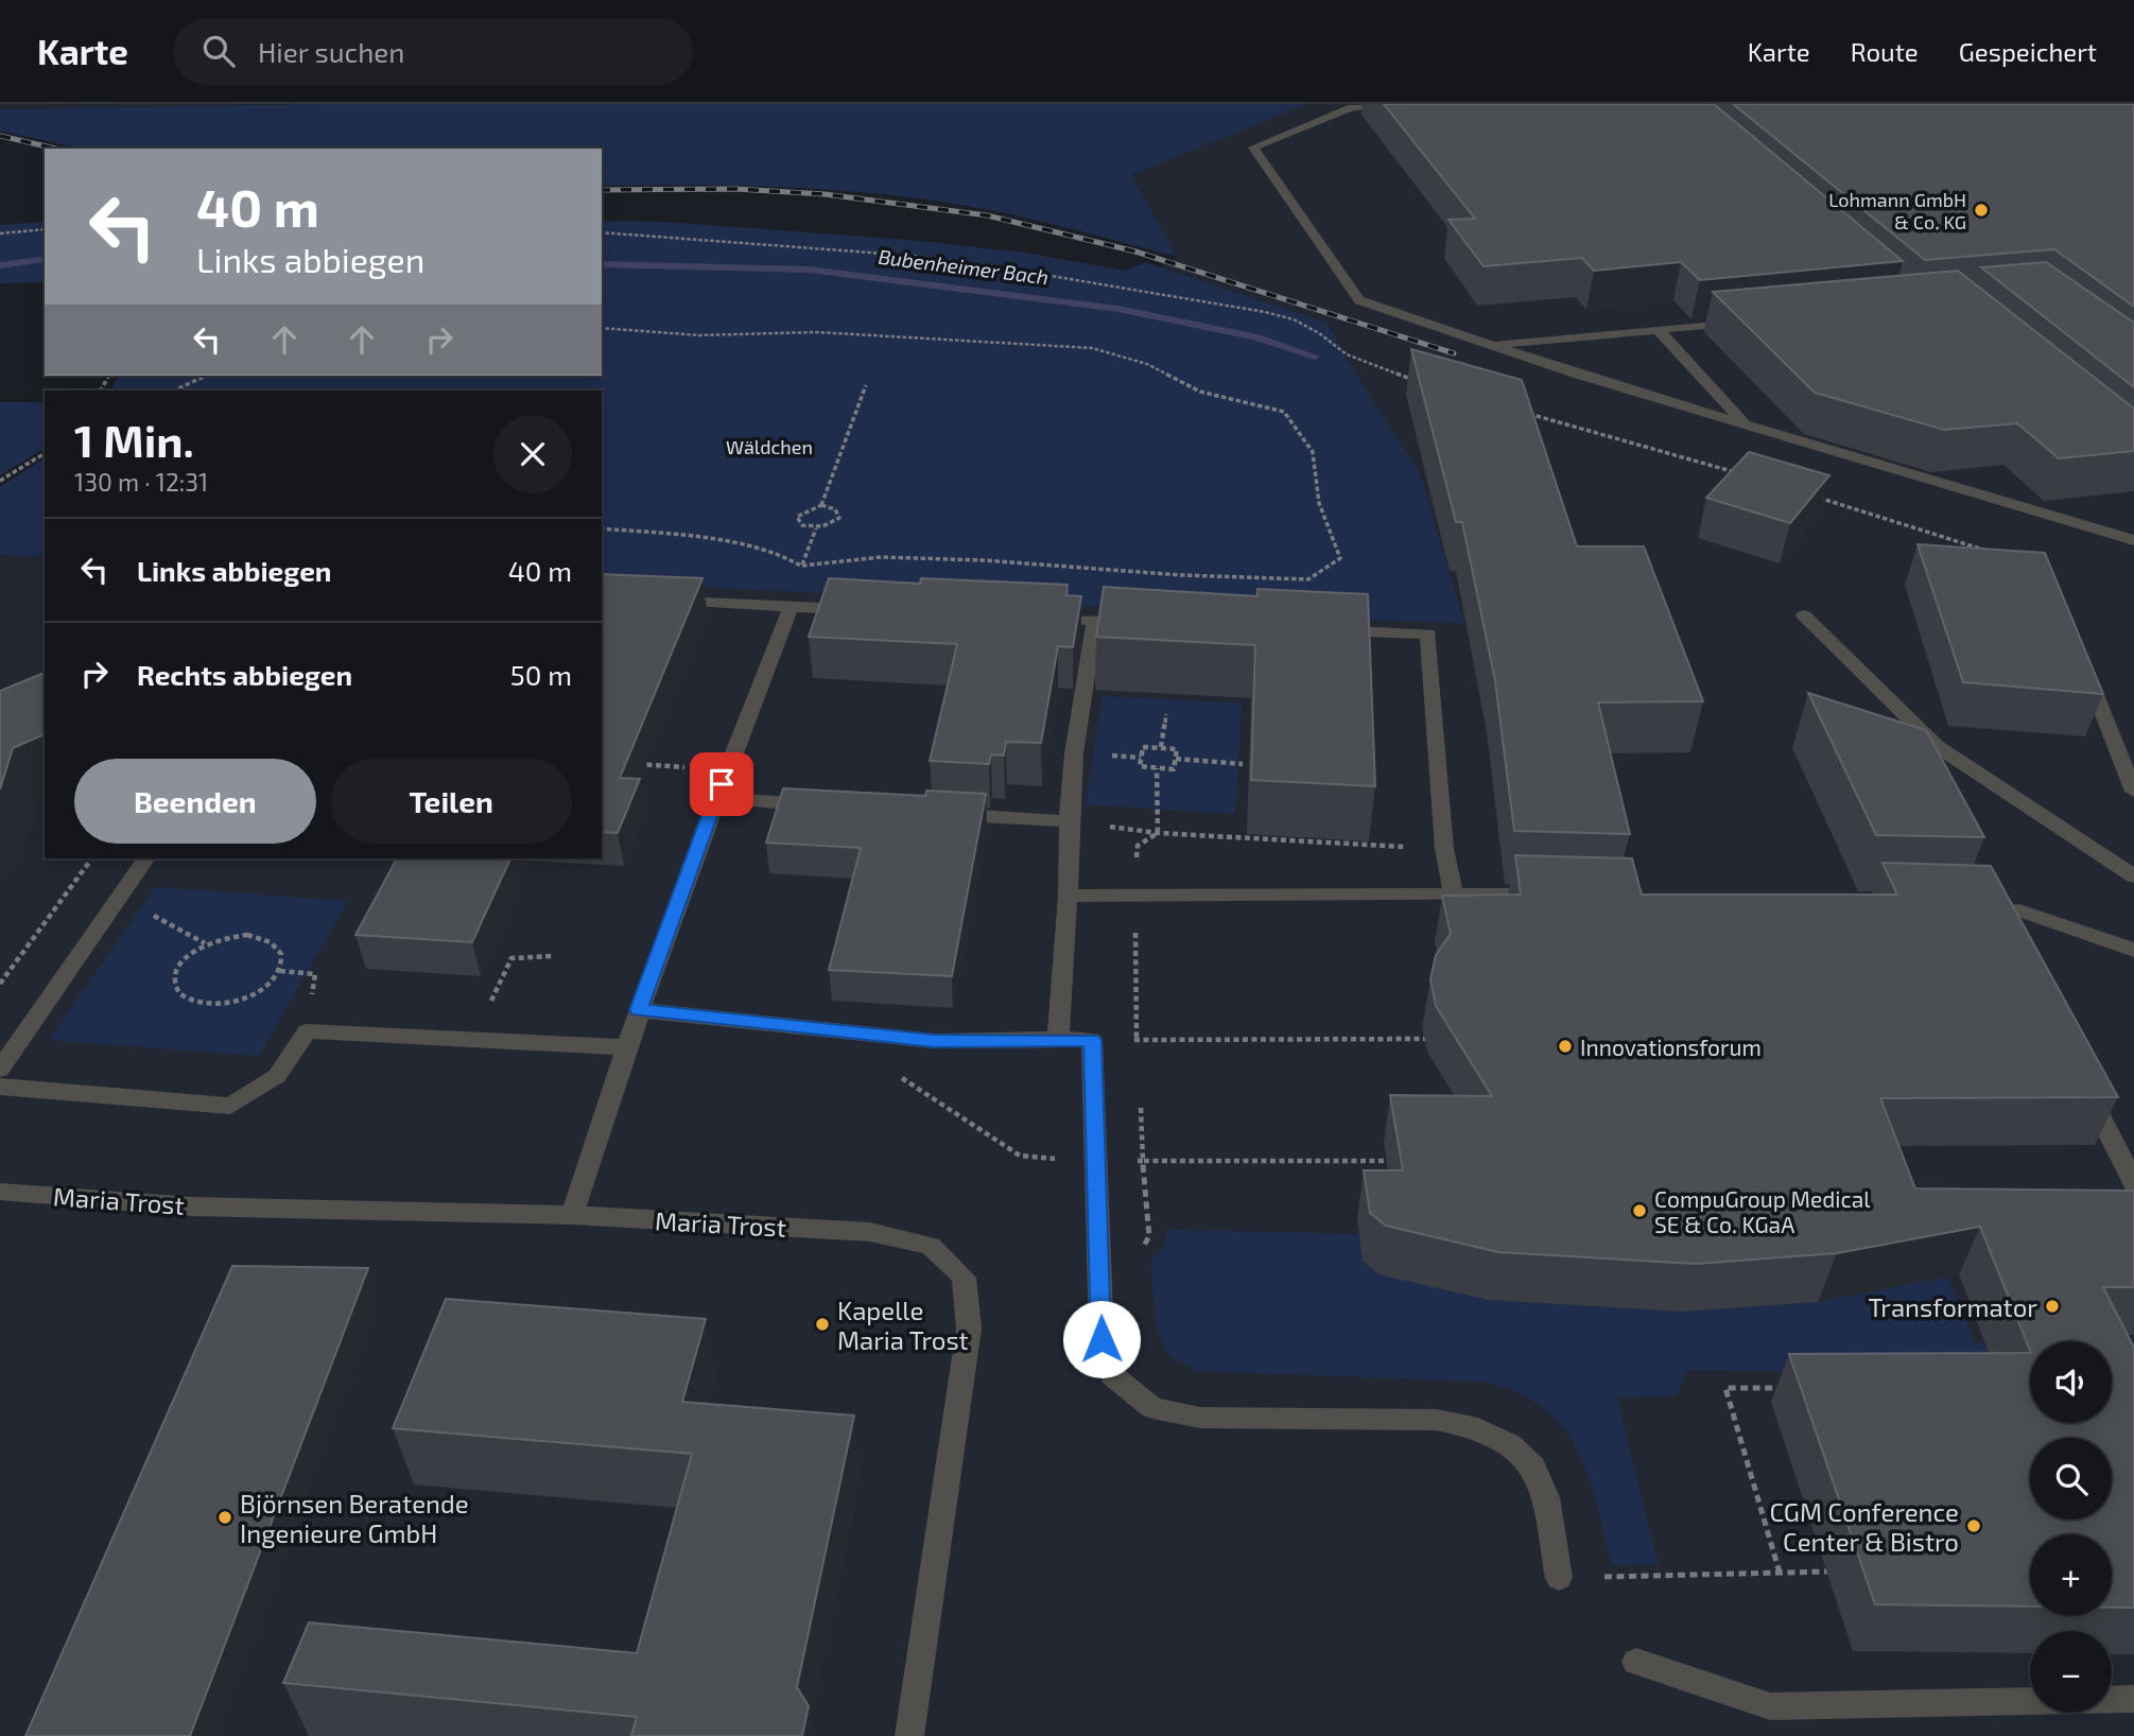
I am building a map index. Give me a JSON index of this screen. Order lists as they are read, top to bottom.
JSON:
{
  "streets": {
    "street": ["Maria Trost"]
  },
  "water": ["Bubenheimer Bach"],
  "parks": ["Wäldchen"],
  "places": [
    "Lohmann GmbH & Co. KG",
    "Innovationsforum",
    "CompuGroup Medical SE & Co. KGaA",
    "Transformator",
    "Kapelle Maria Trost",
    "Björnsen Beratende Ingenieure GmbH",
    "CGM Conference Center & Bistro"
  ],
  "page": {
    "header": "Karte",
    "search": "Hier suchen",
    "nav": ["Karte", "Route", "Gespeichert"],
    "turn": ["40 m", "Links abbiegen"],
    "heading": ["1 Min.", "130 m · 12:31"],
    "list": [
      {
        "name": "Links abbiegen",
        "value": "40 m"
      },
      {
        "name": "Rechts abbiegen",
        "value": "50 m"
      }
    ],
    "buttons": ["Beenden", "Teilen"],
    "map_buttons": ["+", "−"]
  }
}
